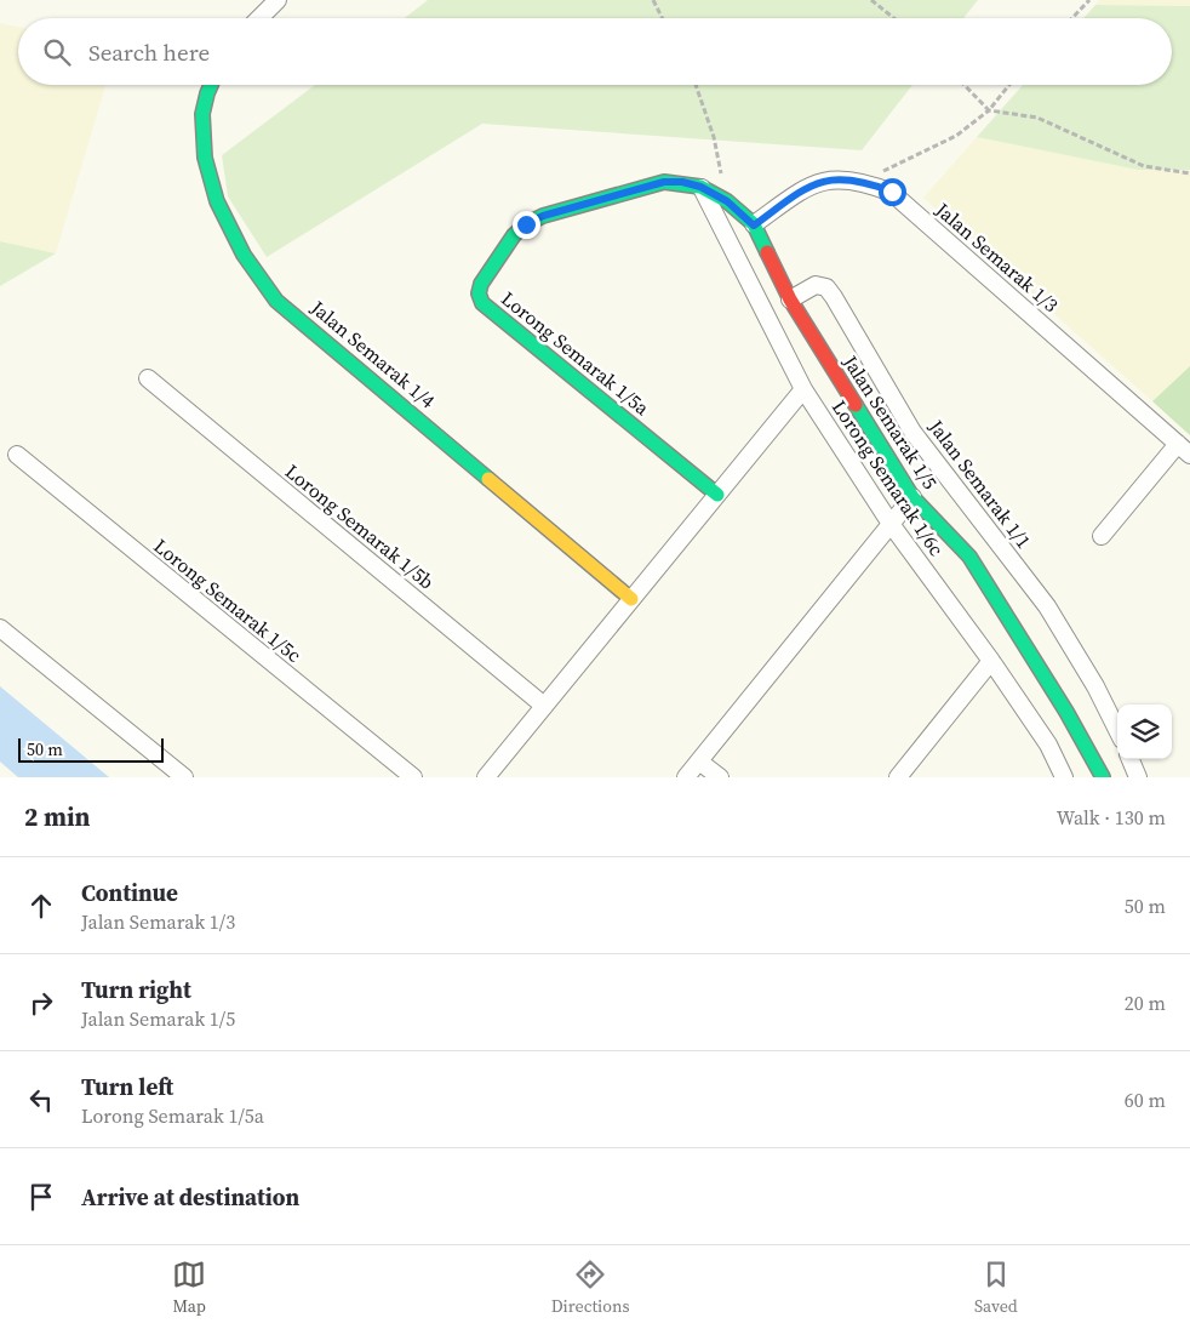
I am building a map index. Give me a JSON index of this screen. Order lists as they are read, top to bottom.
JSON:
{
  "streets": {
    "street": [
      "Jalan Semarak 1/3",
      "Lorong Semarak 1/5a",
      "Jalan Semarak 1/4",
      "Jalan Semarak 1/5",
      "Lorong Semarak 1/6c",
      "Jalan Semarak 1/1",
      "Lorong Semarak 1/5b",
      "Lorong Semarak 1/5c"
    ]
  },
  "crossings": [
    ["Jalan Semarak 1/3", "Jalan Semarak 1/5"],
    ["Lorong Semarak 1/5a", "Jalan Semarak 1/5"],
    ["Lorong Semarak 1/5a", "Lorong Semarak 1/6c"],
    ["Jalan Semarak 1/5", "Lorong Semarak 1/6c"],
    ["Jalan Semarak 1/5", "Jalan Semarak 1/1"]
  ],
  "scale_bar": "50 m",
  "page": {
    "search": "Search here",
    "scale": "50 m",
    "heading": ["2 min", "Walk · 130 m"],
    "list": [
      ["Continue", "Jalan Semarak 1/3", "50 m"],
      ["Turn right", "Jalan Semarak 1/5", "20 m"],
      ["Turn left", "Lorong Semarak 1/5a", "60 m"],
      "Arrive at destination"
    ],
    "nav": ["Map", "Directions", "Saved"]
  }
}
